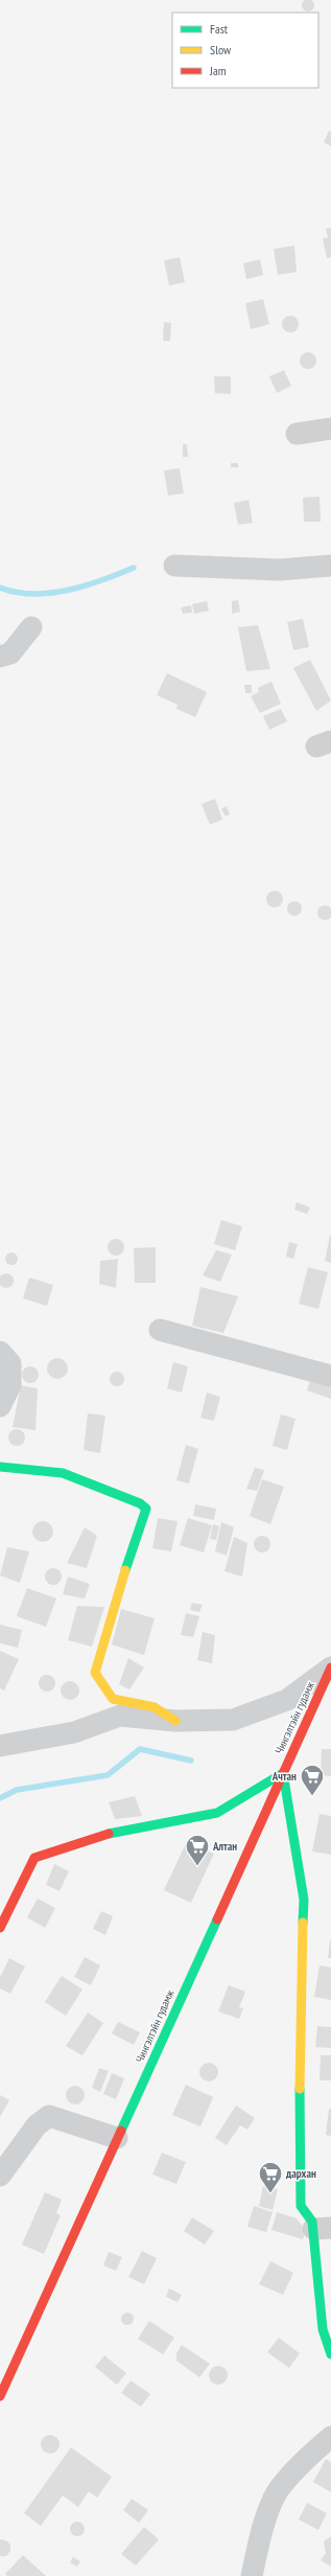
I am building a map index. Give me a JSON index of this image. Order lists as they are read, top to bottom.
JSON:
{
  "streets": {
    "street": ["Чингэлтэйн гудамж"]
  },
  "places": {
    "supermarket": ["Ачтан", "Алтан", "дархан"]
  },
  "legend": ["Fast", "Slow", "Jam"]
}
